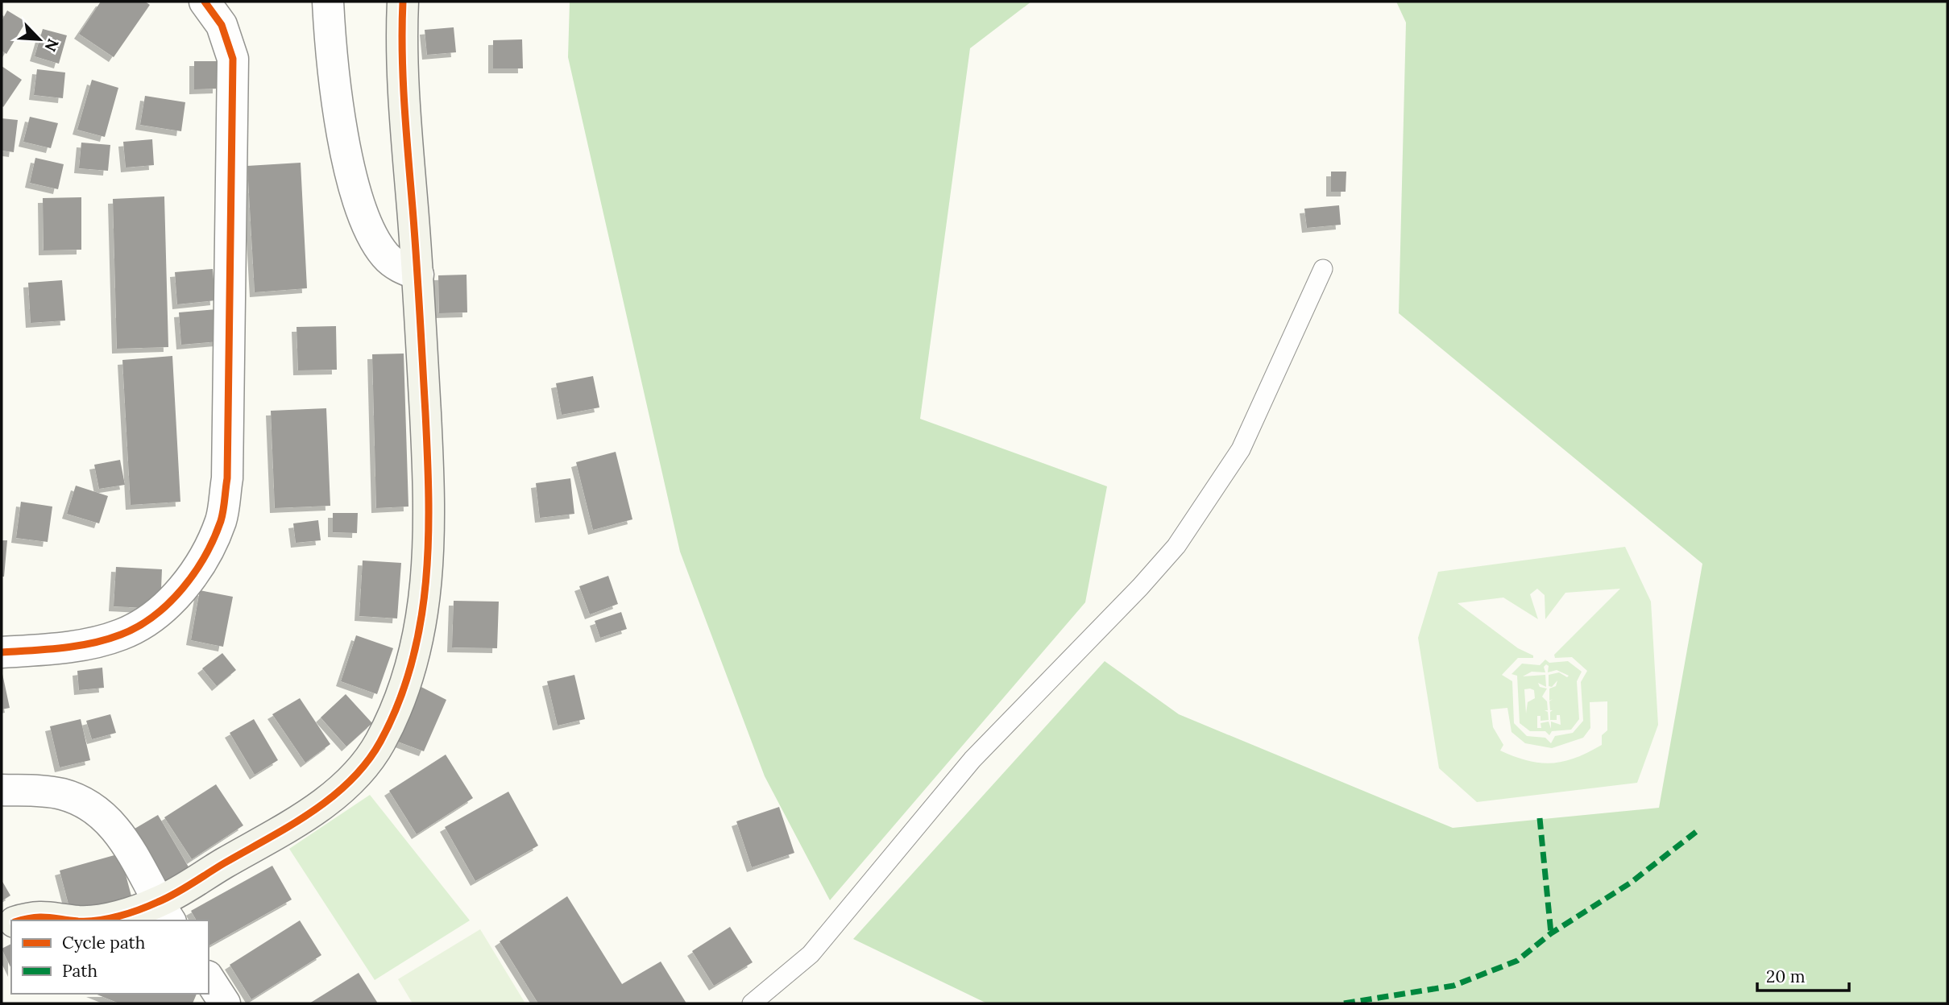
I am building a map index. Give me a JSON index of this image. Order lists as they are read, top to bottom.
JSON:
{
  "legend": ["Cycle path", "Path"],
  "scale_bar": "20 m",
  "north": "bottom right"
}
